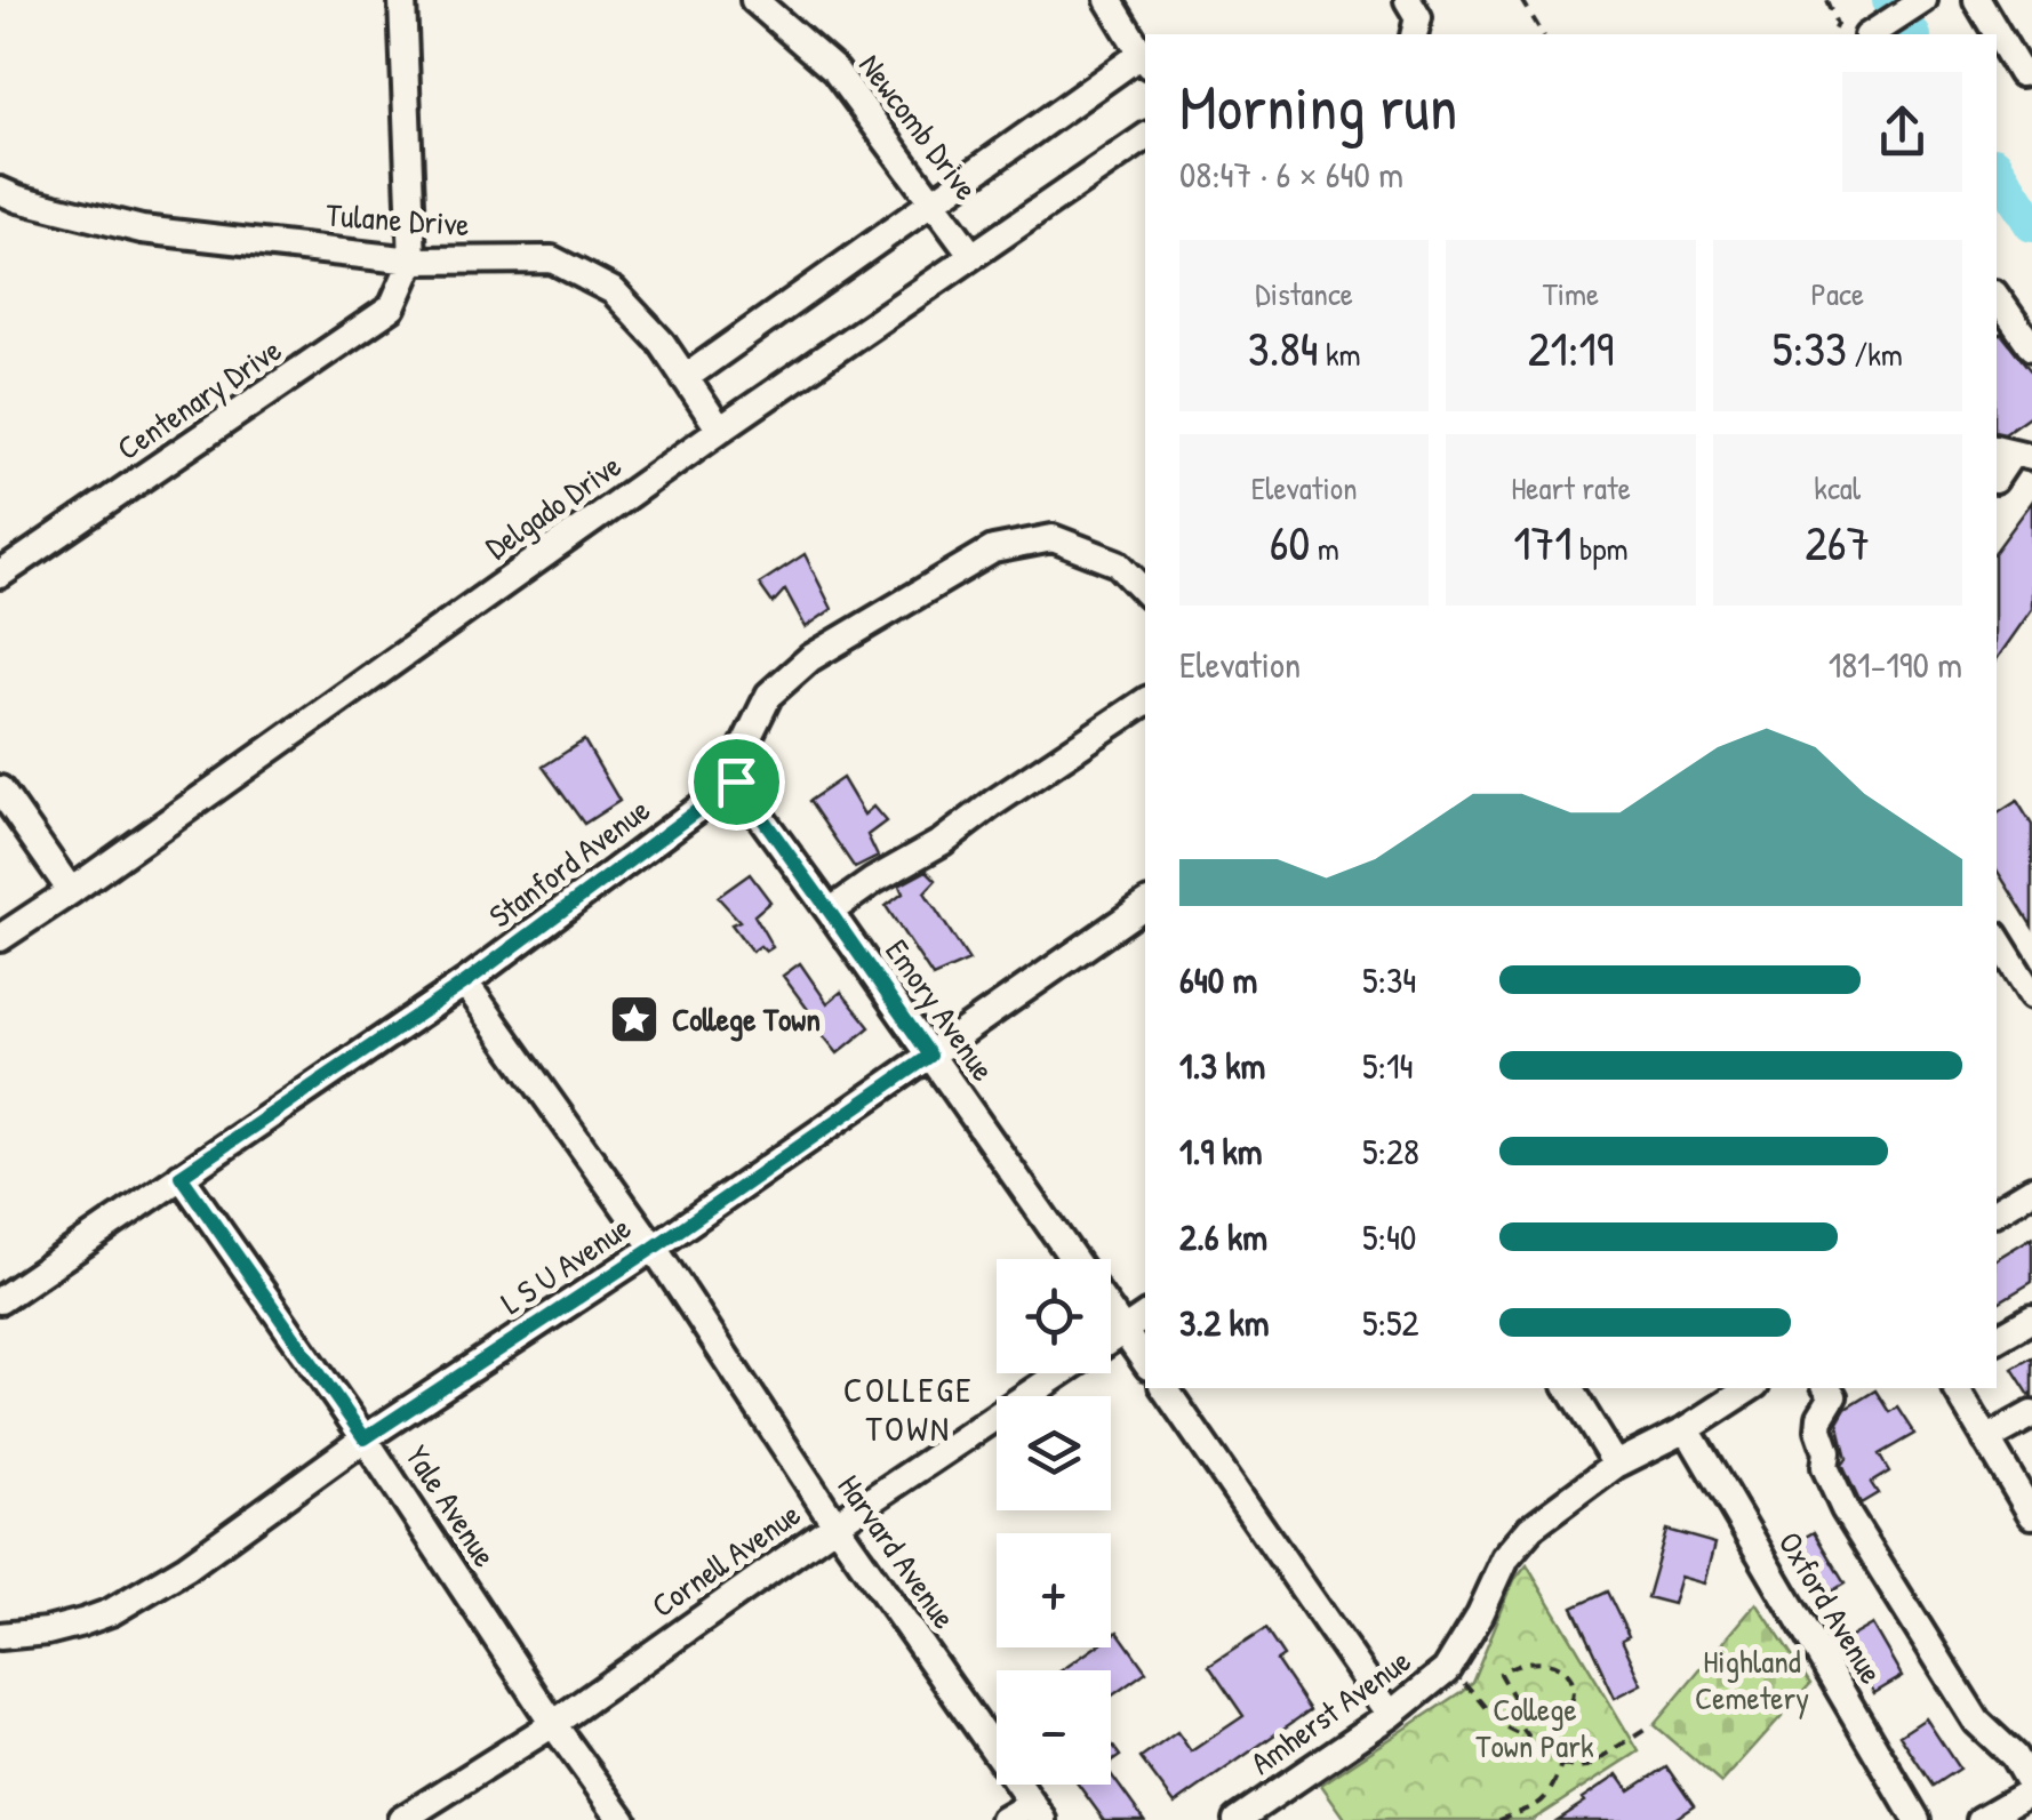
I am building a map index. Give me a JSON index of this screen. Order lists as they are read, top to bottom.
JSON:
{
  "streets": {
    "street": [
      "Newcomb Drive",
      "Tulane Drive",
      "Centenary Drive",
      "Delgado Drive",
      "Stanford Avenue",
      "Emory Avenue",
      "L S U Avenue",
      "Yale Avenue",
      "Harvard Avenue",
      "Cornell Avenue",
      "Oxford Avenue",
      "Amherst Avenue"
    ]
  },
  "crossings": [
    ["Newcomb Drive", "Delgado Drive"],
    ["Tulane Drive", "Centenary Drive"],
    ["Tulane Drive", "Delgado Drive"],
    ["Stanford Avenue", "Emory Avenue"],
    ["Stanford Avenue", "Yale Avenue"],
    ["Stanford Avenue", "Harvard Avenue"],
    ["Emory Avenue", "L S U Avenue"],
    ["Emory Avenue", "Cornell Avenue"],
    ["L S U Avenue", "Yale Avenue"],
    ["L S U Avenue", "Harvard Avenue"],
    ["Yale Avenue", "Cornell Avenue"],
    ["Harvard Avenue", "Cornell Avenue"],
    ["Oxford Avenue", "Amherst Avenue"]
  ],
  "districts": ["COLLEGE TOWN"],
  "parks": ["Highland Cemetery", "College Town Park"],
  "places": {
    "place": ["College Town"]
  },
  "page": {
    "heading": ["Morning run", "08:47 · 6 × 640 m"],
    "stats": [
      ["Distance", "3.84 km"],
      ["Time", "21:19"],
      ["Pace", "5:33 /km"],
      ["Elevation", "60 m"],
      ["Heart rate", "171 bpm"],
      ["kcal", "267"]
    ],
    "chart": ["Elevation", "181–190 m"],
    "list": [
      {
        "name": "640 m",
        "note": "5:34"
      },
      {
        "name": "1.3 km",
        "note": "5:14"
      },
      {
        "name": "1.9 km",
        "note": "5:28"
      },
      {
        "name": "2.6 km",
        "note": "5:40"
      },
      {
        "name": "3.2 km",
        "note": "5:52"
      }
    ],
    "map_buttons": ["+", "−"]
  }
}
